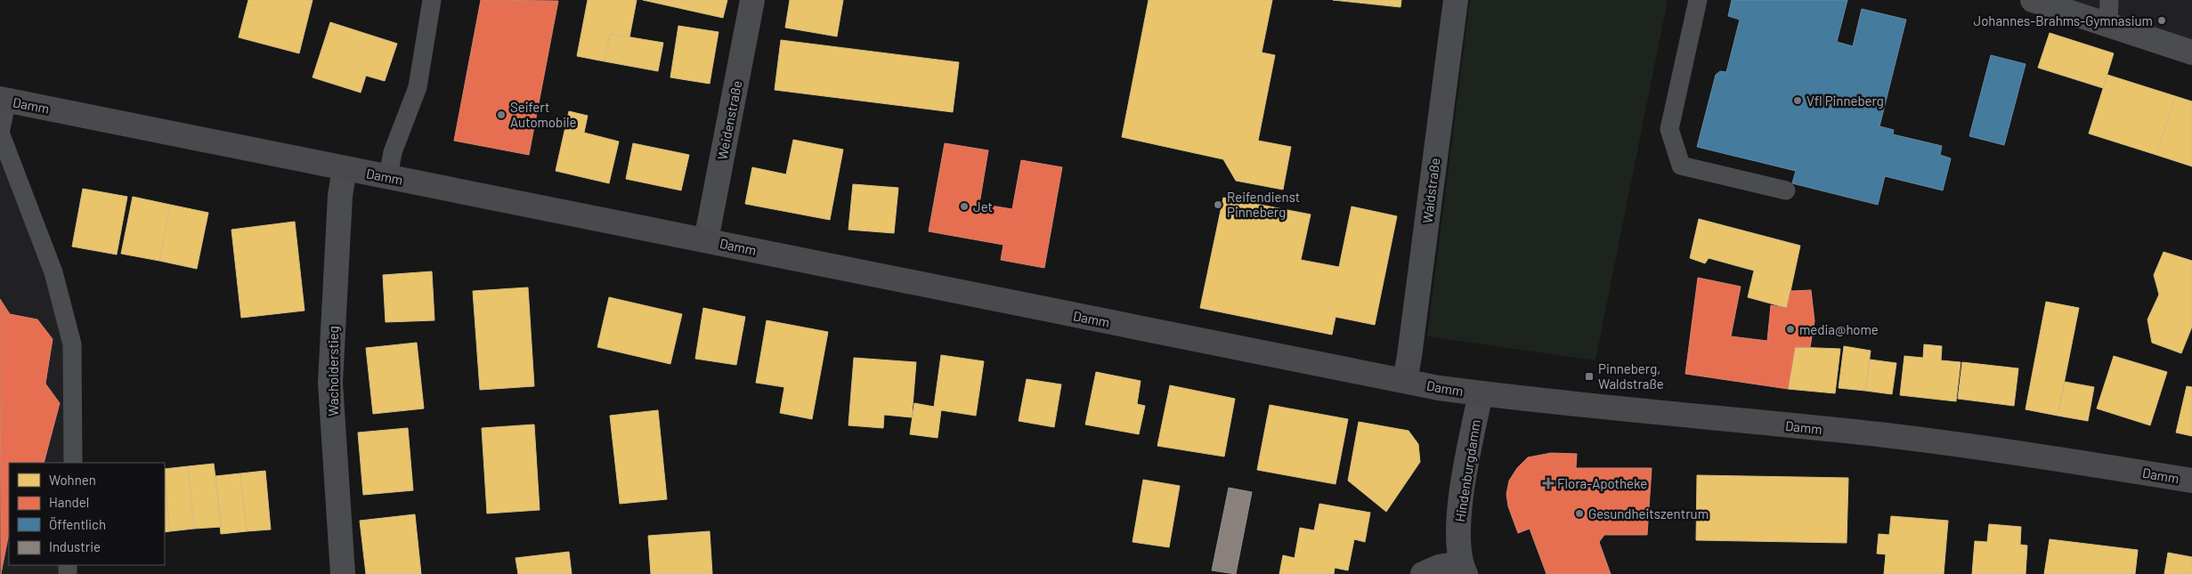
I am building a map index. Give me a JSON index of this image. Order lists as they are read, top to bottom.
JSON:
{
  "streets": {
    "main road": ["Damm"],
    "street": [
      "Weidenstraße",
      "Waldstraße",
      "Wacholderstieg",
      "Hindenburgdamm"
    ]
  },
  "crossings": [
    ["Damm", "Weidenstraße"],
    ["Damm", "Waldstraße"],
    ["Damm", "Wacholderstieg"],
    ["Damm", "Hindenburgdamm"]
  ],
  "places": {
    "other": [
      "Johannes-Brahms-Gymnasium",
      "Vfl Pinneberg",
      "Seifert Automobile",
      "Reifendienst Pinneberg",
      "Jet",
      "media@home",
      "Gesundheitszentrum"
    ],
    "transit": ["Pinneberg, Waldstraße"],
    "health": ["Flora-Apotheke"]
  },
  "legend": [
    "Wohnen",
    "Handel",
    "Öffentlich",
    "Industrie"
  ]
}
